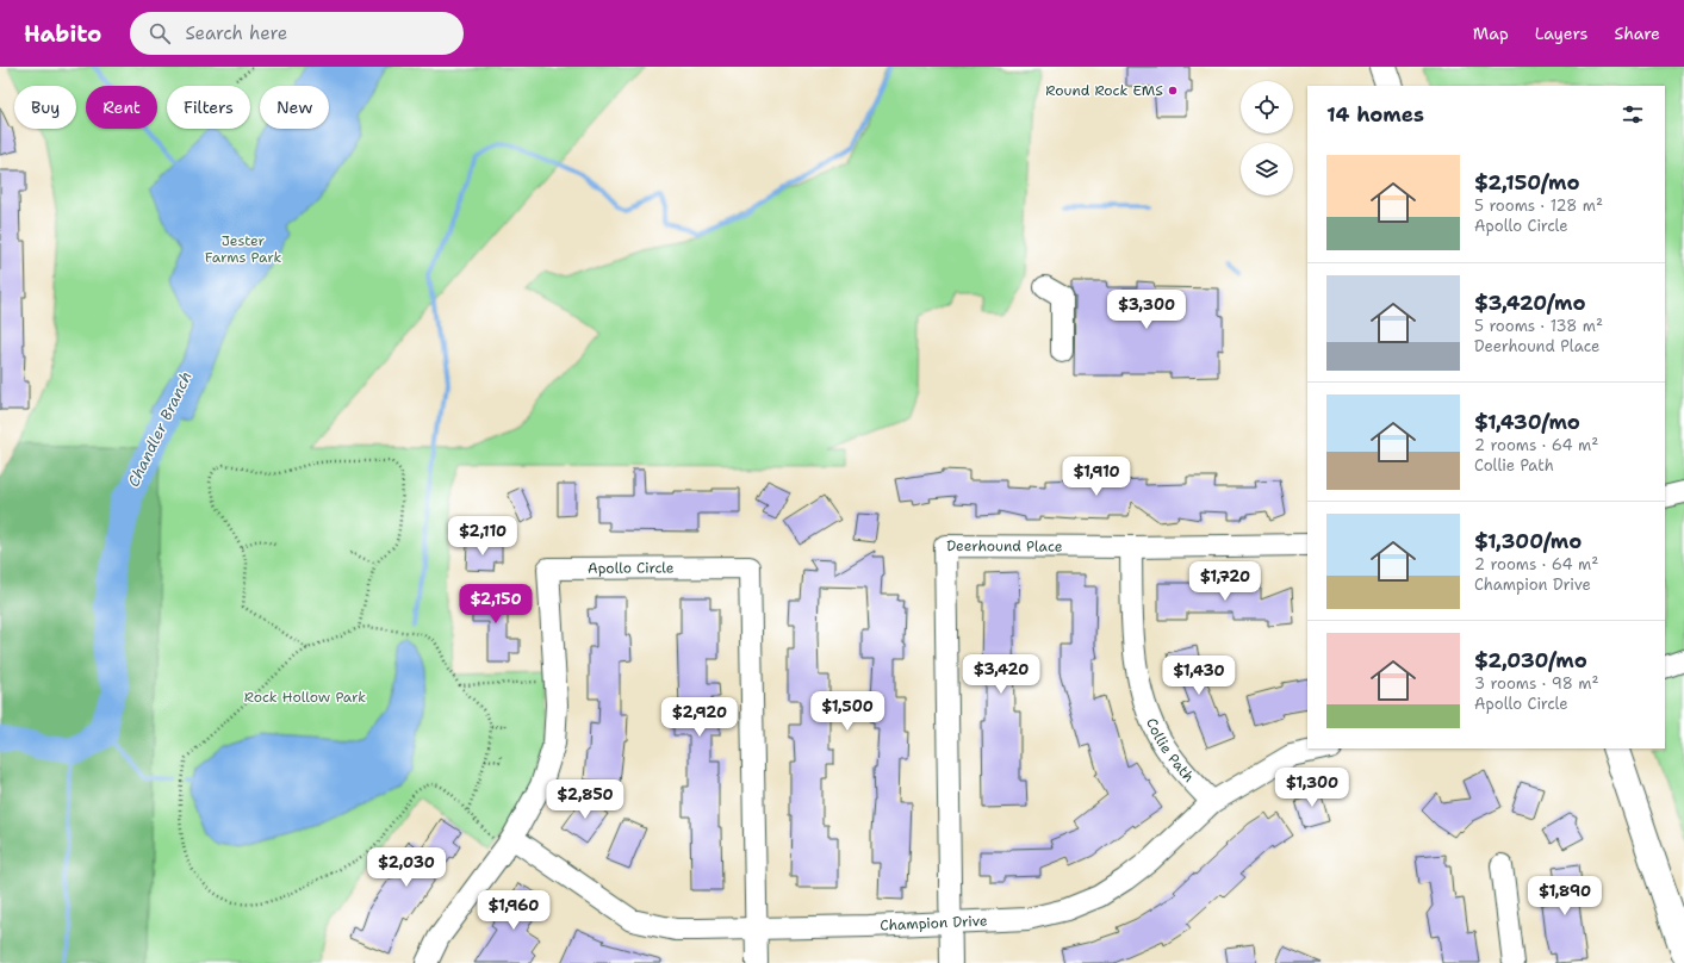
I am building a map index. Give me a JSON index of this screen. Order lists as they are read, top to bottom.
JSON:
{
  "streets": {
    "street": [
      "Deerhound Place",
      "Apollo Circle",
      "Collie Path",
      "Champion Drive"
    ]
  },
  "crossings": [
    ["Deerhound Place", "Collie Path"],
    ["Deerhound Place", "Champion Drive"],
    ["Apollo Circle", "Champion Drive"],
    ["Collie Path", "Champion Drive"]
  ],
  "water": ["Chandler Branch"],
  "parks": ["Jester Farms Park", "Rock Hollow Park"],
  "places": ["Round Rock EMS"],
  "page": {
    "header": "Habito",
    "search": "Search here",
    "nav": ["Map", "Layers", "Share"],
    "chip": [
      "Buy",
      "Rent",
      "Filters",
      "New"
    ],
    "heading": "14 homes",
    "list": [
      {
        "name": "$2,150/mo",
        "note": "5 rooms · 128 m² · Apollo Circle"
      },
      {
        "name": "$3,420/mo",
        "note": "5 rooms · 138 m² · Deerhound Place"
      },
      {
        "name": "$1,430/mo",
        "note": "2 rooms · 64 m² · Collie Path"
      },
      {
        "name": "$1,300/mo",
        "note": "2 rooms · 64 m² · Champion Drive"
      },
      {
        "name": "$2,030/mo",
        "note": "3 rooms · 98 m² · Apollo Circle"
      }
    ],
    "price": [
      "$3,300",
      "$1,910",
      "$2,110",
      "$1,720",
      "$2,150",
      "$3,420",
      "$1,430",
      "$1,500",
      "$2,920",
      "$1,300",
      "$2,850",
      "$2,030",
      "$1,890",
      "$1,960"
    ]
  }
}
